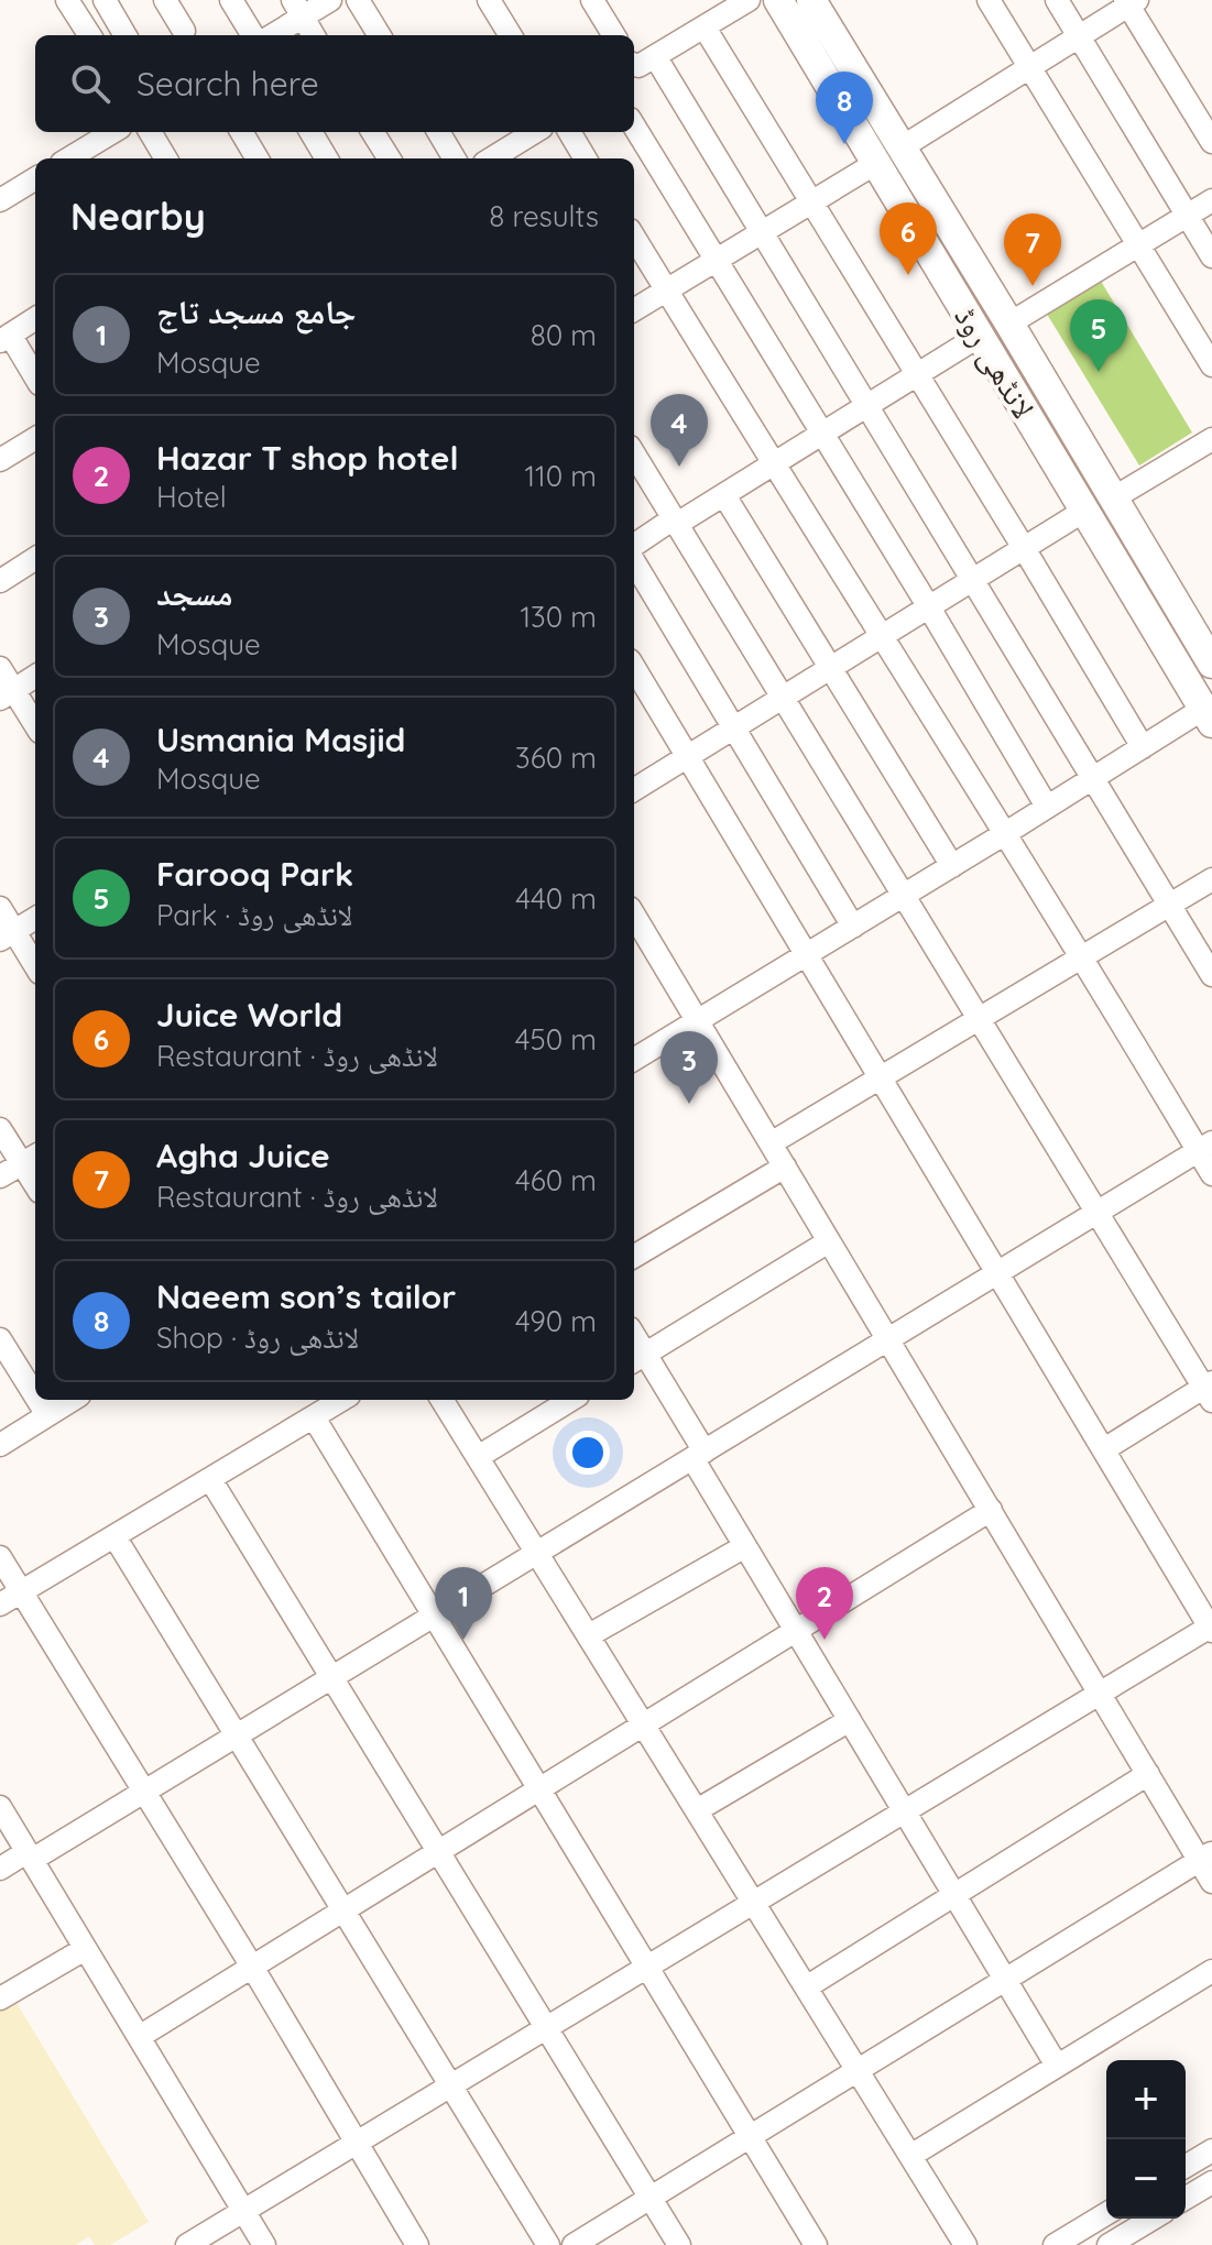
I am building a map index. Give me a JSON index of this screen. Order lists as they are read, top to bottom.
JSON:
{
  "streets": {
    "main road": ["لانڈھی روڈ"]
  },
  "page": {
    "search": "Search here",
    "pins": [
      "8",
      "6",
      "7",
      "5",
      "4",
      "3",
      "1",
      "2"
    ],
    "heading": ["Nearby", "8 results"],
    "list": [
      {
        "mark": "1",
        "name": "جامع مسجد تاج",
        "note": "Mosque",
        "value": "80 m"
      },
      {
        "mark": "2",
        "name": "Hazar T shop hotel",
        "note": "Hotel",
        "value": "110 m"
      },
      {
        "mark": "3",
        "name": "مسجد",
        "note": "Mosque",
        "value": "130 m"
      },
      {
        "mark": "4",
        "name": "Usmania Masjid",
        "note": "Mosque",
        "value": "360 m"
      },
      {
        "mark": "5",
        "name": "Farooq Park",
        "note": "Park · لانڈھی روڈ",
        "value": "440 m"
      },
      {
        "mark": "6",
        "name": "Juice World",
        "note": "Restaurant · لانڈھی روڈ",
        "value": "450 m"
      },
      {
        "mark": "7",
        "name": "Agha Juice",
        "note": "Restaurant · لانڈھی روڈ",
        "value": "460 m"
      },
      {
        "mark": "8",
        "name": "Naeem son’s tailor",
        "note": "Shop · لانڈھی روڈ",
        "value": "490 m"
      }
    ],
    "map_buttons": ["+", "−"]
  }
}
